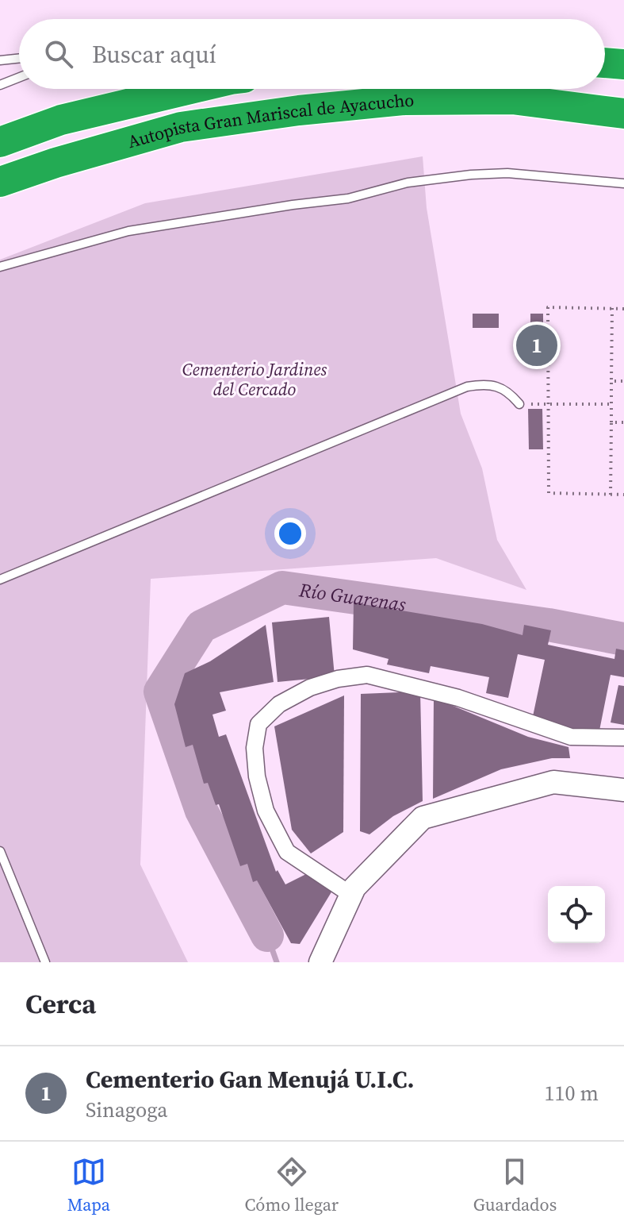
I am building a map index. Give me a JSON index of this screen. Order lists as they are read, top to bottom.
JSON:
{
  "streets": {
    "highway": ["Autopista Gran Mariscal de Ayacucho"]
  },
  "water": ["Río Guarenas"],
  "parks": ["Cementerio Jardines del Cercado"],
  "page": {
    "search": "Buscar aquí",
    "pins": "1",
    "heading": "Cerca",
    "list": [
      {
        "mark": "1",
        "name": "Cementerio Gan Menujá U.I.C.",
        "note": "Sinagoga",
        "value": "110 m"
      }
    ],
    "nav": ["Mapa", "Cómo llegar", "Guardados"]
  }
}
